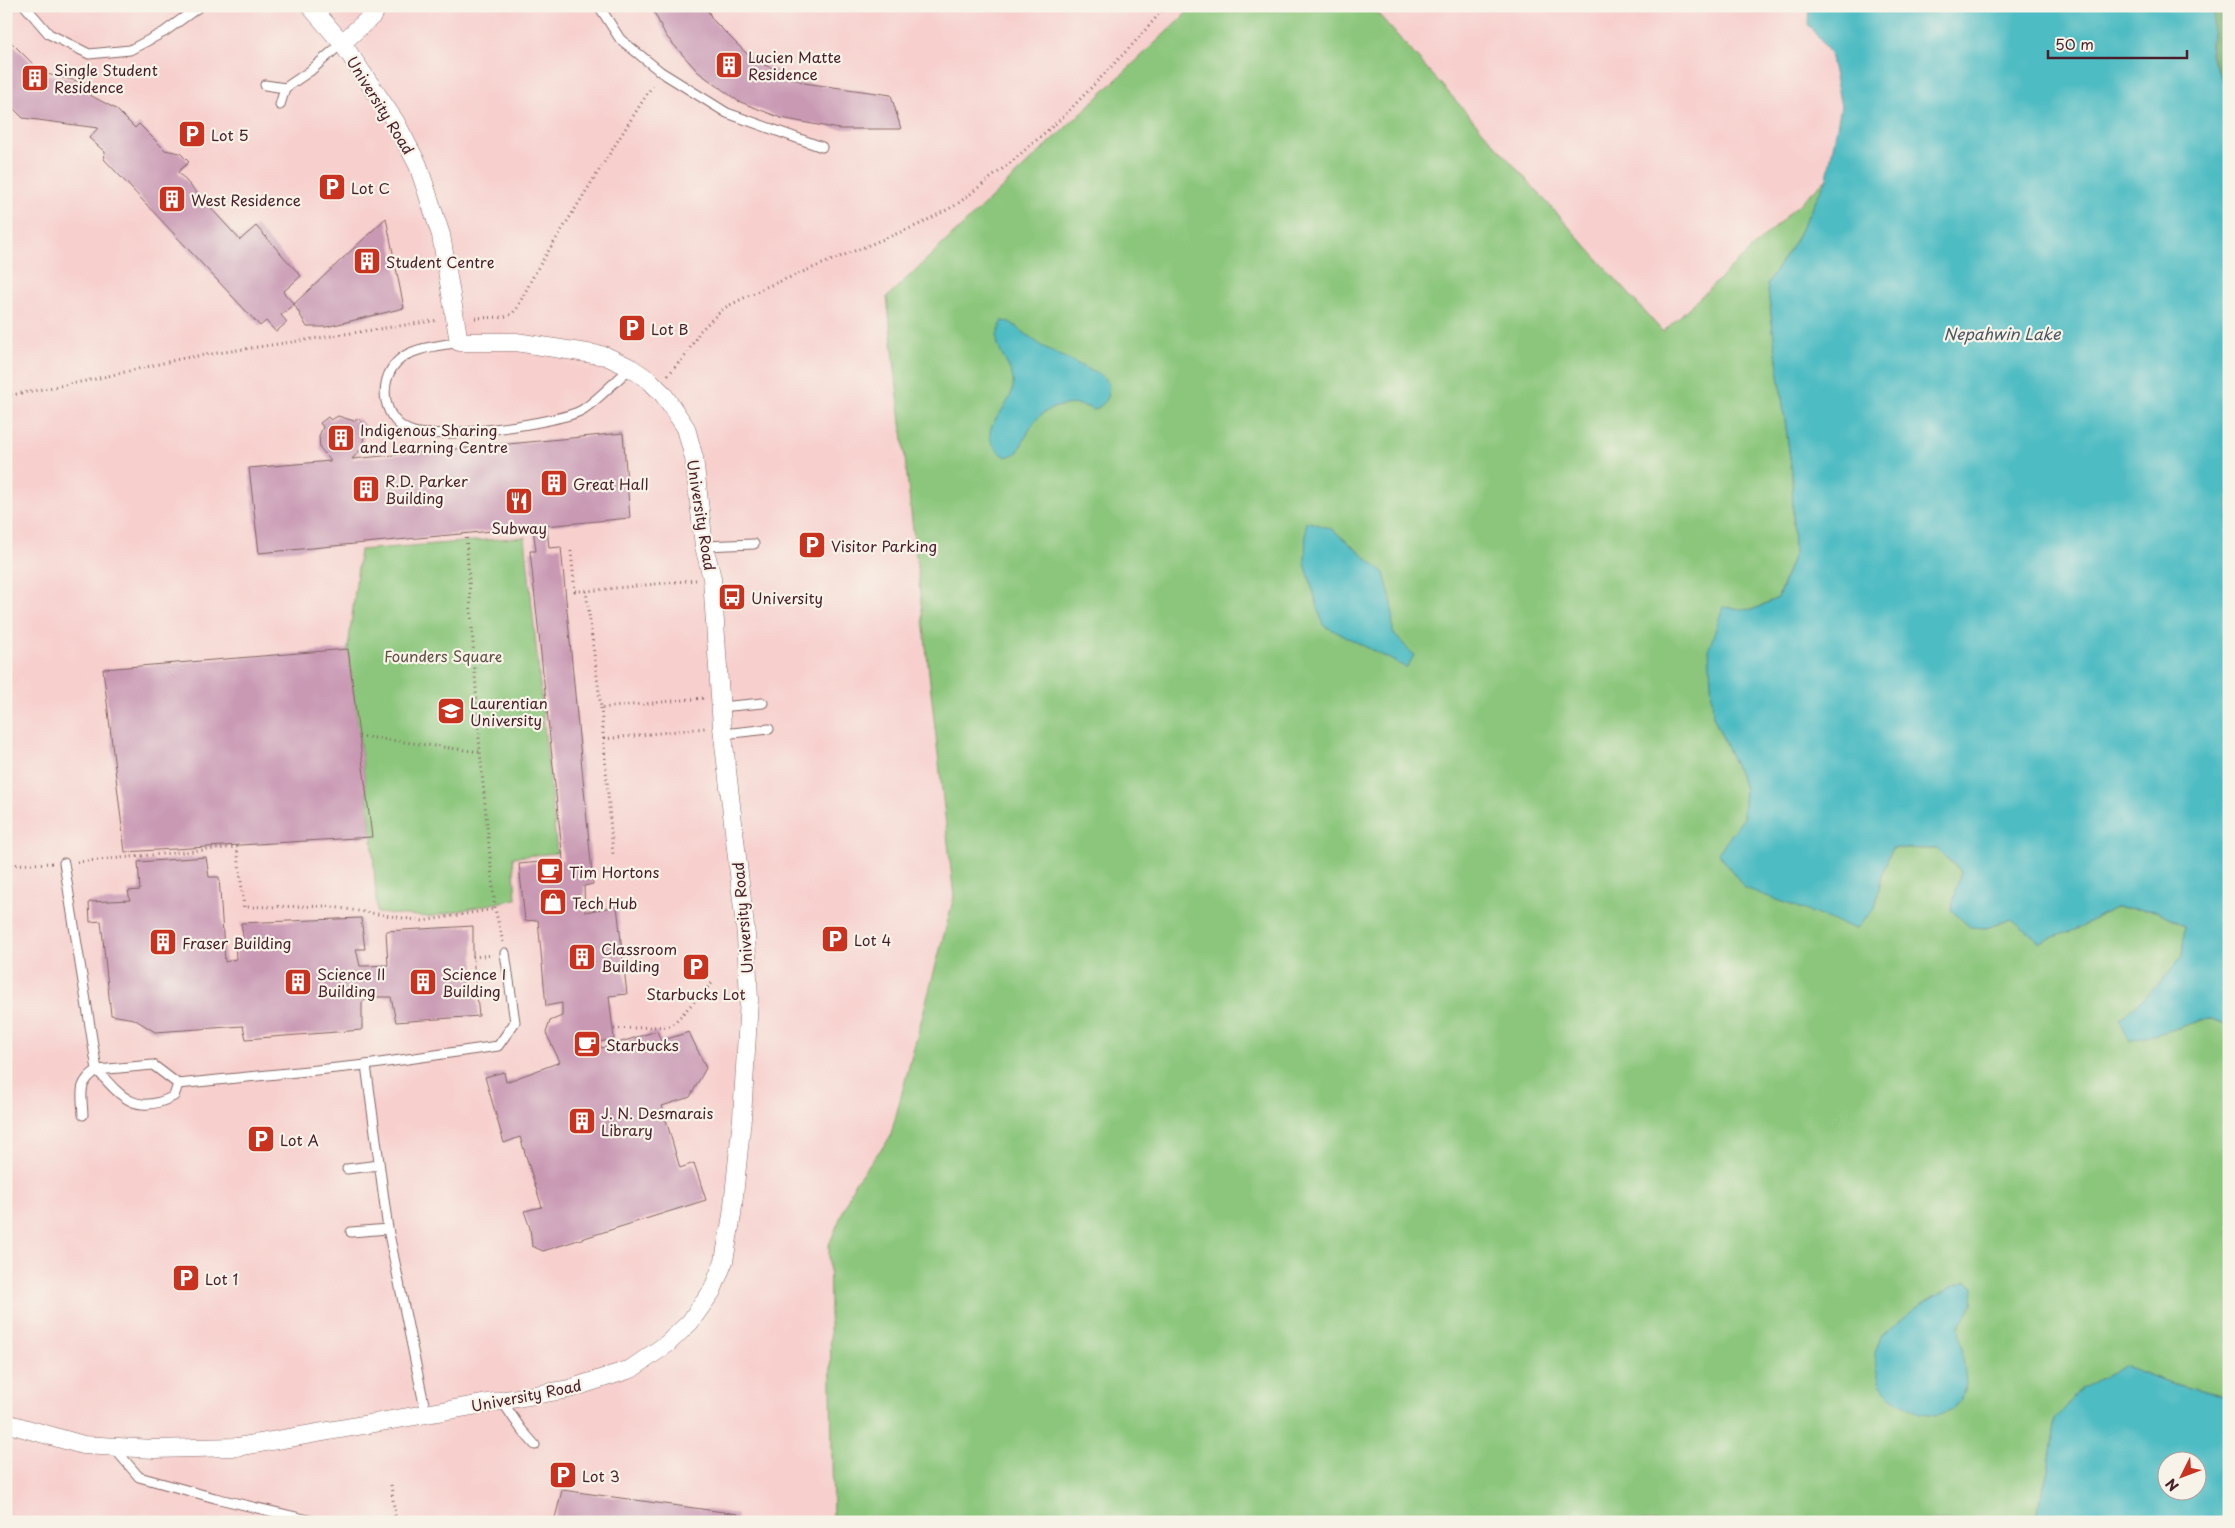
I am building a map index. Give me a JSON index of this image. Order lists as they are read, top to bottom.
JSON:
{
  "streets": {
    "street": ["University Road"]
  },
  "water": ["Nepahwin Lake"],
  "parks": ["Founders Square"],
  "places": {
    "building": [
      "Lucien Matte Residence",
      "Single Student Residence",
      "West Residence",
      "Student Centre",
      "Indigenous Sharing and Learning Centre",
      "Great Hall",
      "R.D. Parker Building",
      "Fraser Building",
      "Classroom Building",
      "Science II Building",
      "Science I Building",
      "J. N. Desmarais Library"
    ],
    "parking": [
      "Lot 5",
      "Lot C",
      "Lot B",
      "Visitor Parking",
      "Lot 4",
      "Starbucks Lot",
      "Lot A",
      "Lot 1",
      "Lot 3"
    ],
    "restaurant": ["Subway"],
    "bus stop": ["University"],
    "school or university": ["Laurentian University"],
    "cafe": ["Tim Hortons", "Starbucks"],
    "shop": ["Tech Hub"]
  },
  "scale_bar": "50 m",
  "north": "bottom left"
}
